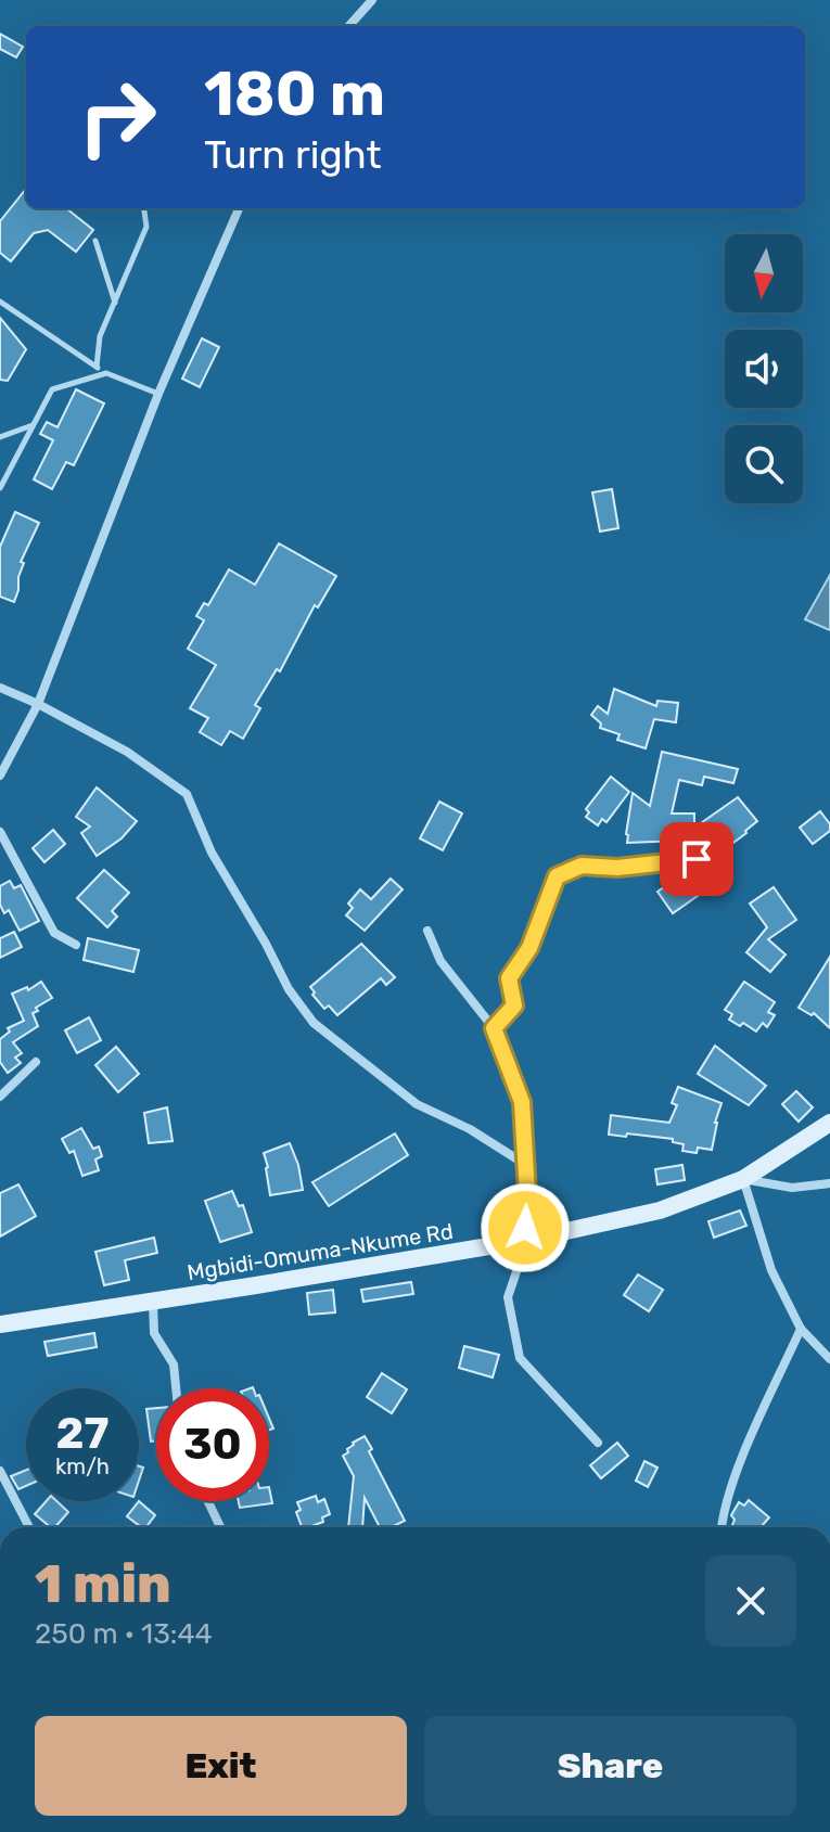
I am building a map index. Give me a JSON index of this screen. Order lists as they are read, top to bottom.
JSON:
{
  "streets": {
    "street": ["Mgbidi-Omuma-Nkume Rd"]
  },
  "north": "bottom",
  "page": {
    "turn": ["180 m", "Turn right"],
    "speed": "27 km/h",
    "limit": "30",
    "heading": ["1 min", "250 m · 13:44"],
    "buttons": ["Exit", "Share"]
  }
}
